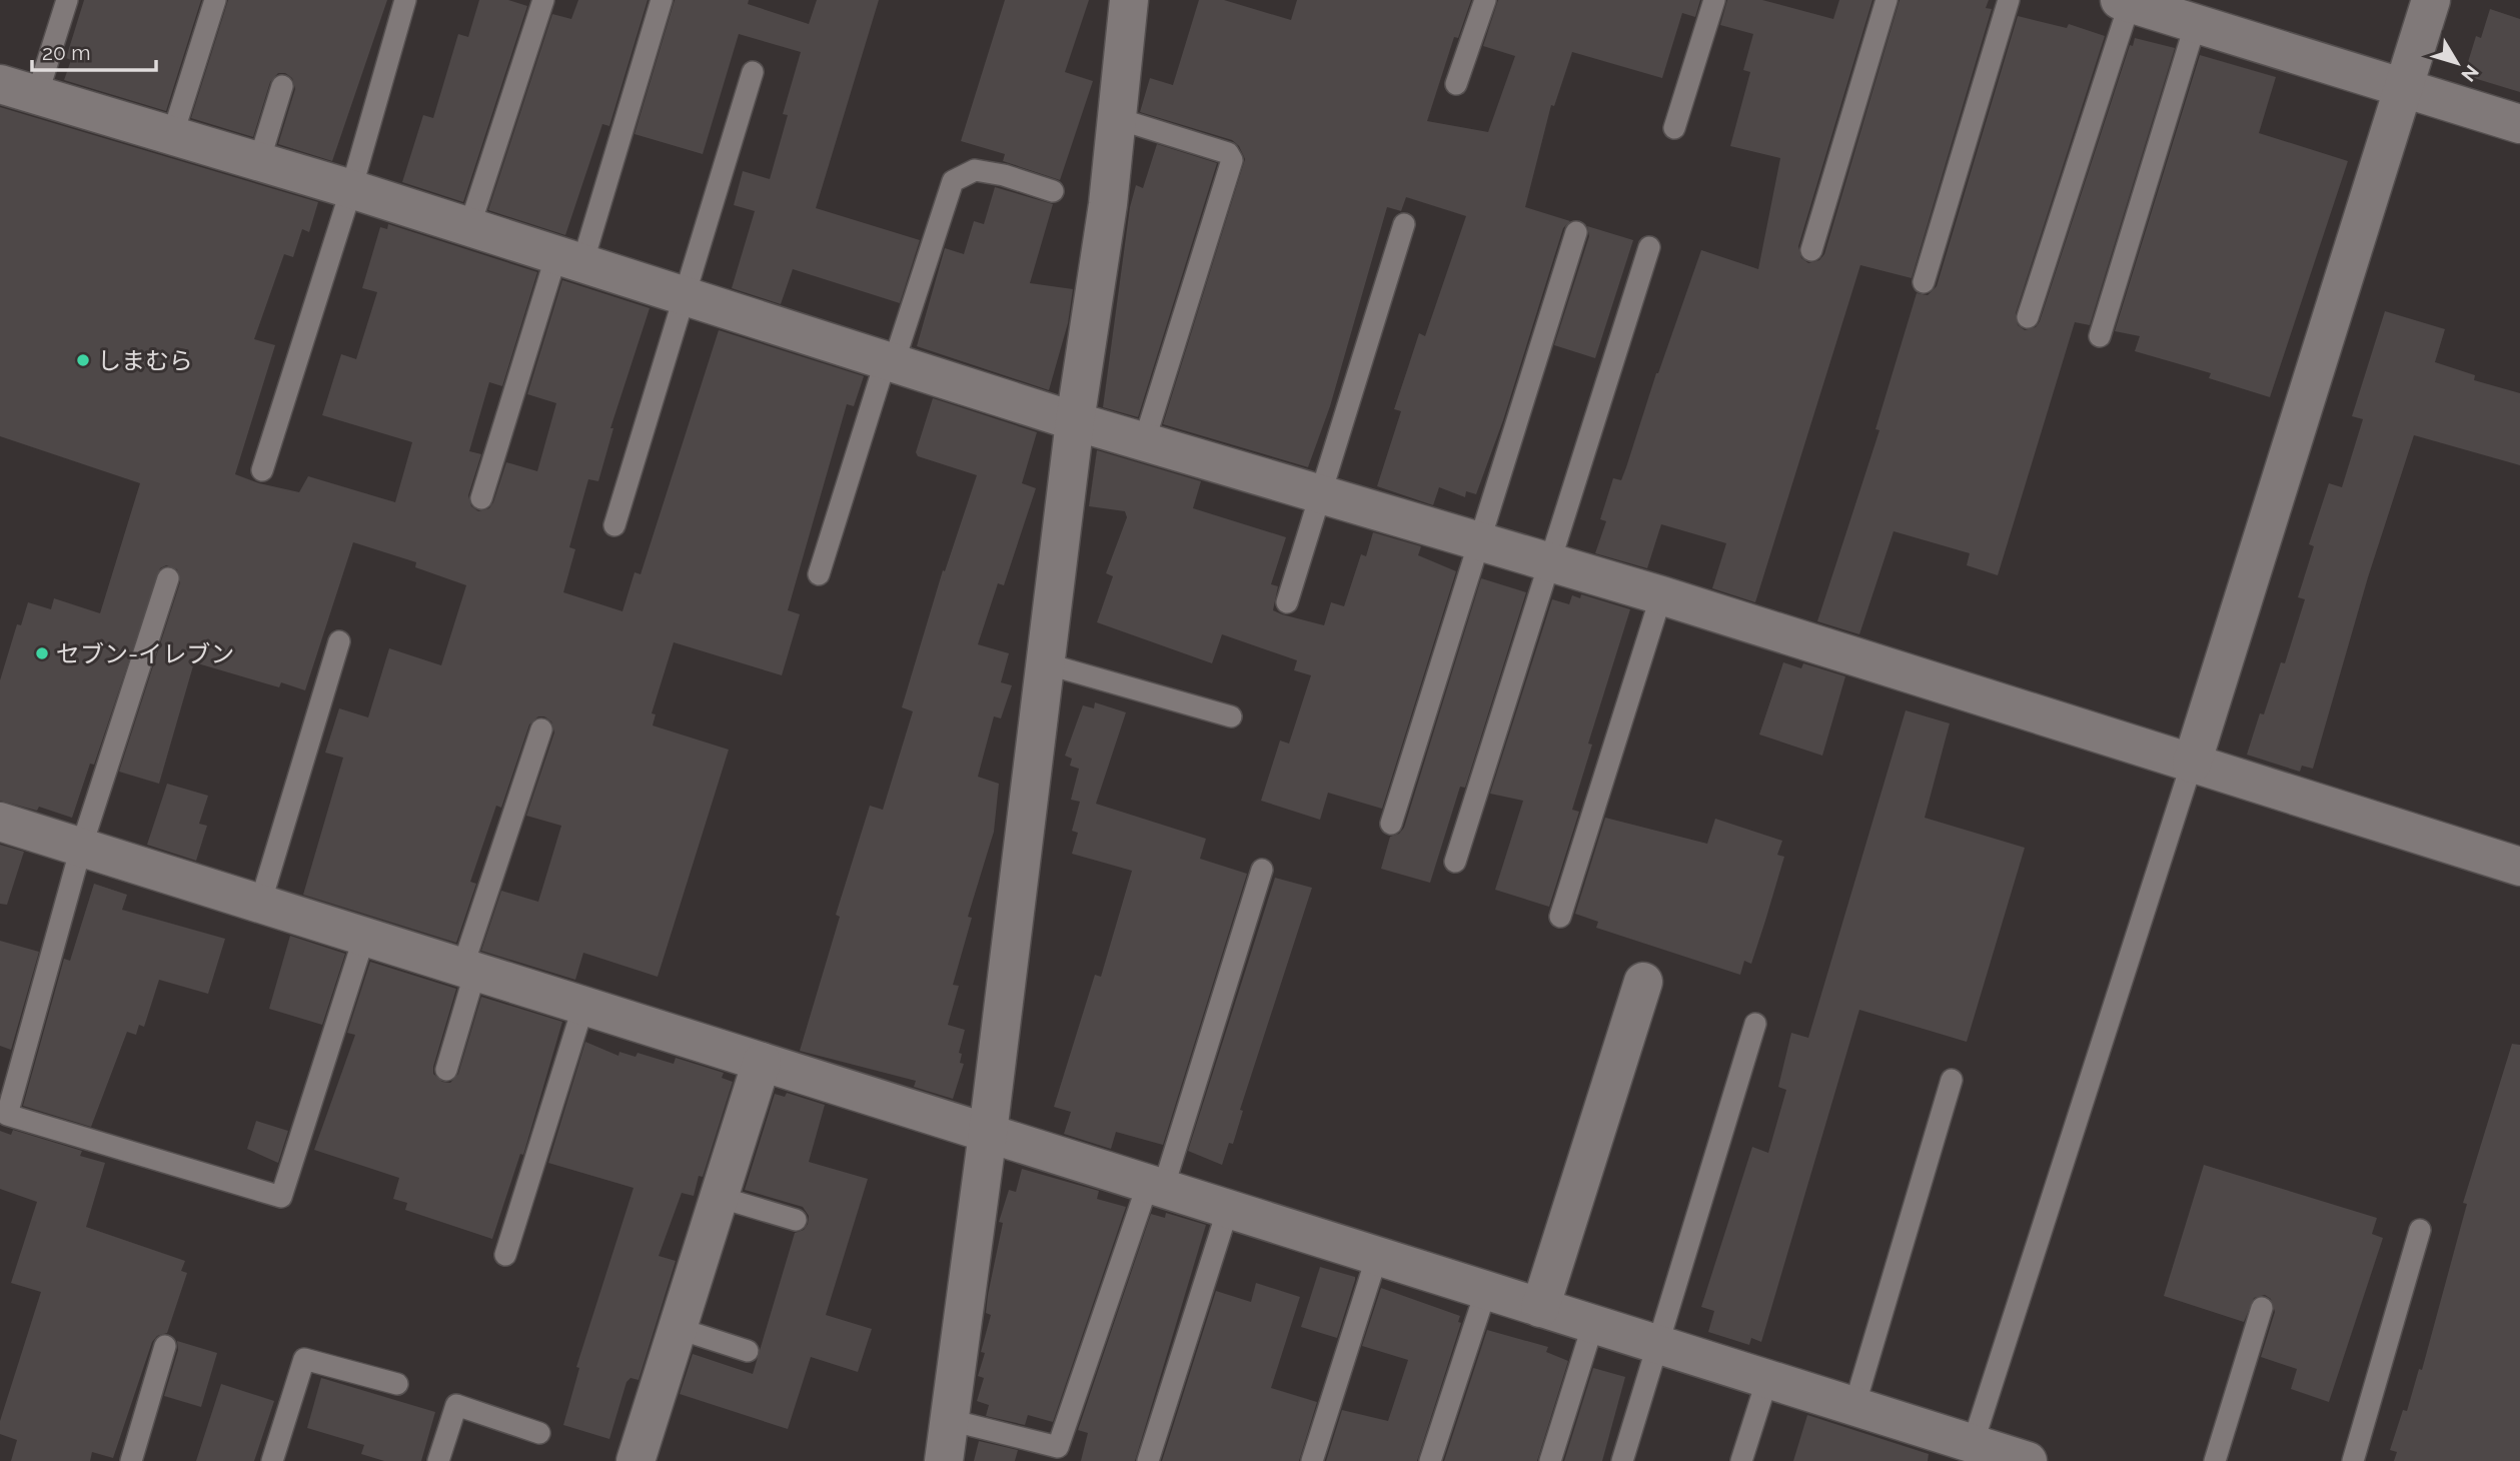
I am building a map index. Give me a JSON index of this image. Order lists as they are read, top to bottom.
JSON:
{
  "places": ["しまむら", "セブン-イレブン"],
  "scale_bar": "20 m",
  "north": "bottom right"
}
